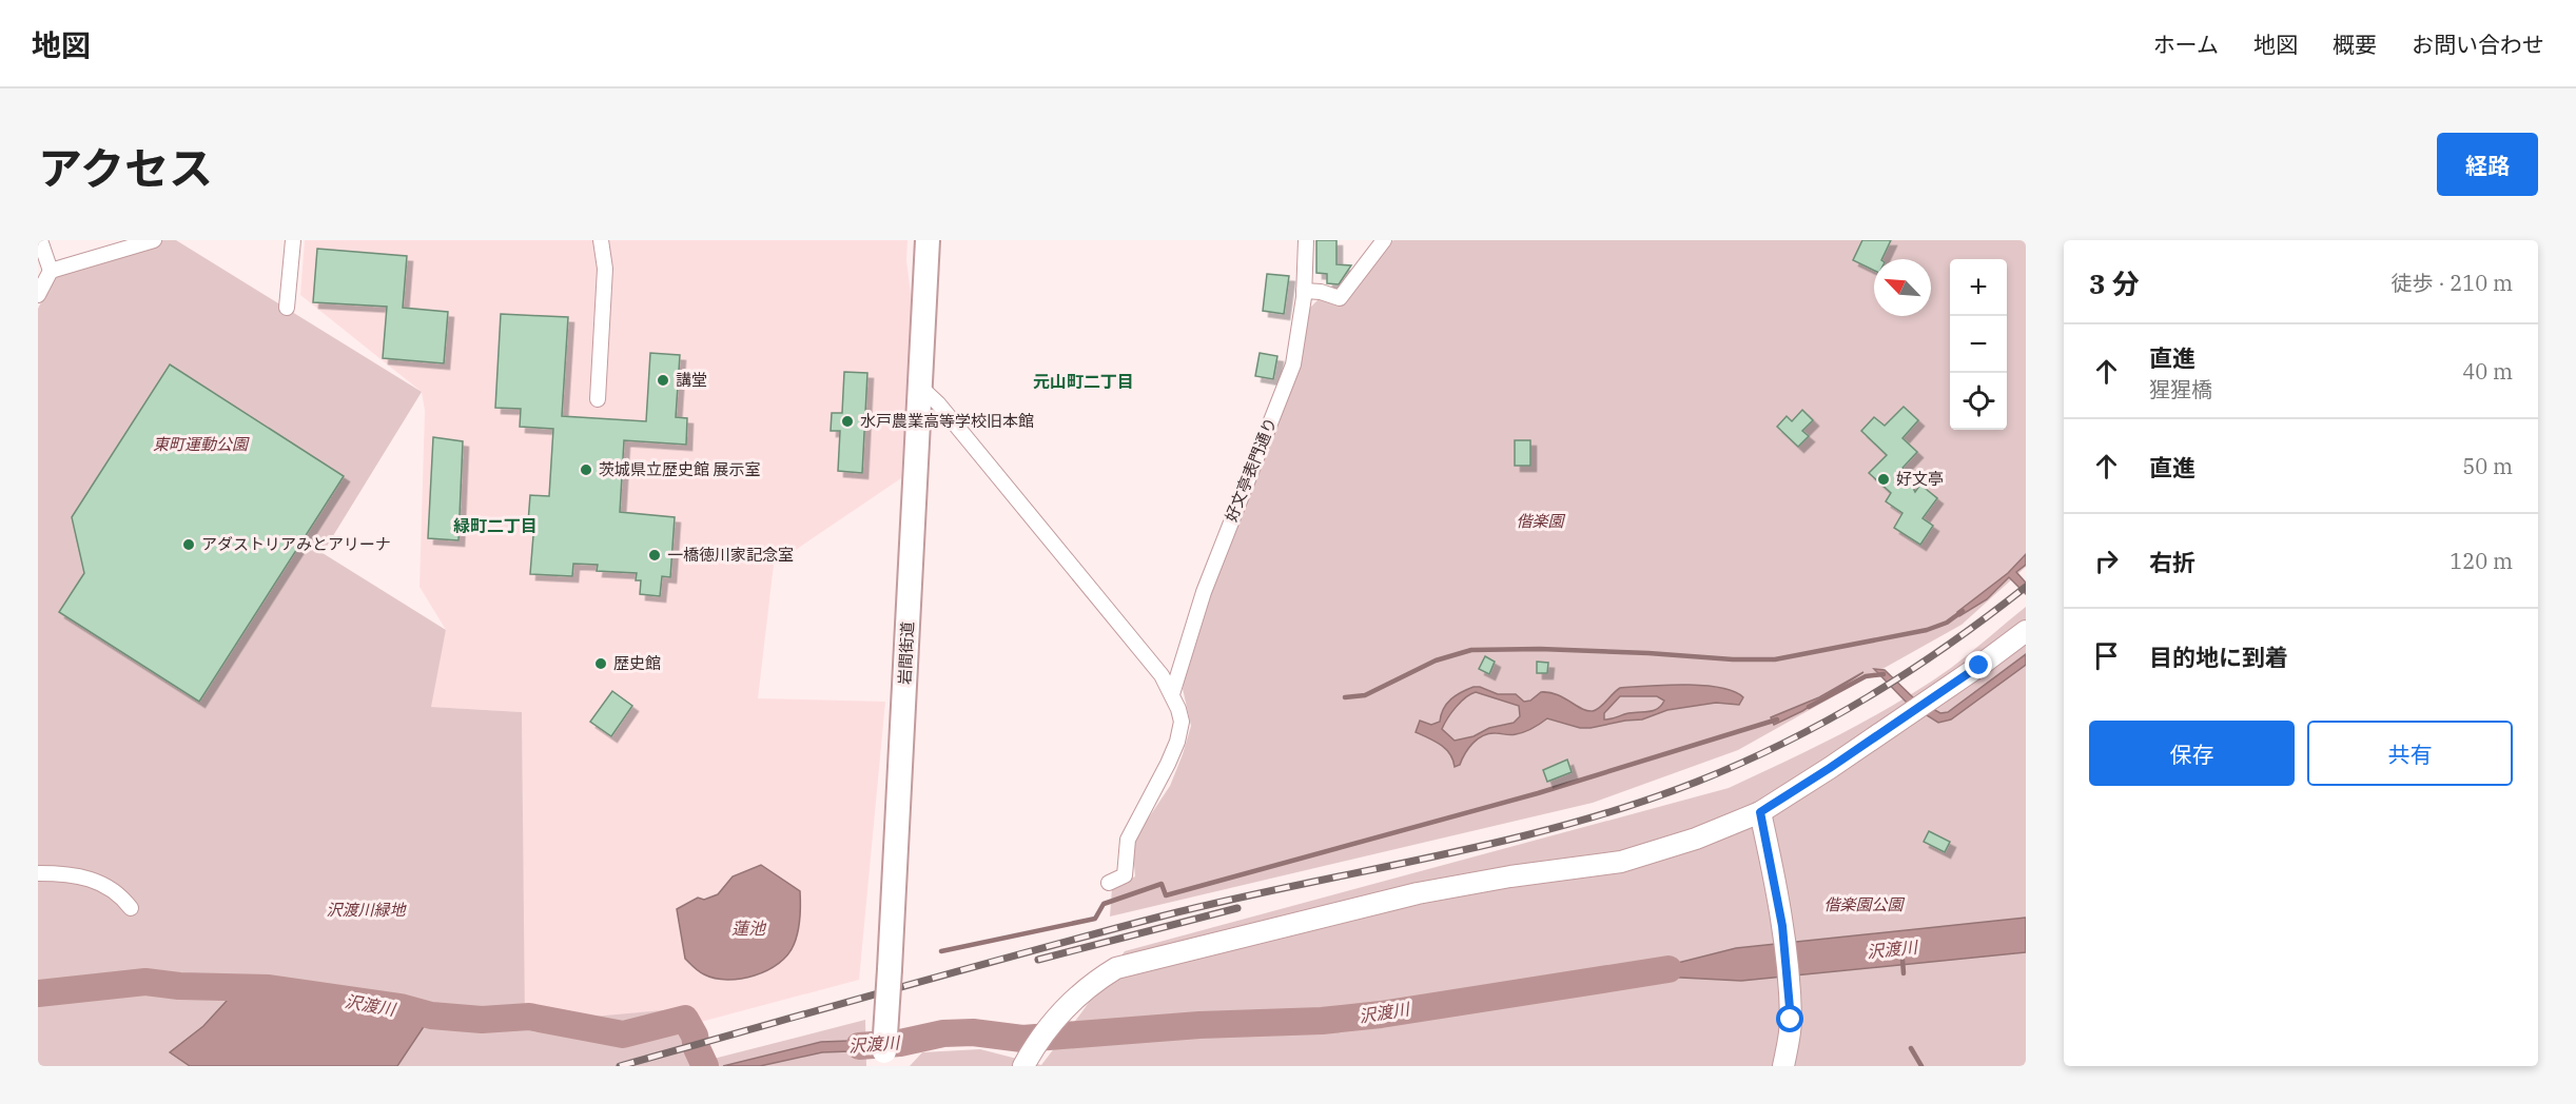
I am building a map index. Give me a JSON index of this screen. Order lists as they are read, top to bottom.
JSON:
{
  "streets": {
    "main road": ["岩間街道"],
    "street": ["好文亭表門通り"]
  },
  "districts": ["元山町二丁目", "緑町二丁目"],
  "water": ["蓮池", "沢渡川"],
  "parks": [
    "東町運動公園",
    "偕楽園",
    "偕楽園公園",
    "沢渡川緑地"
  ],
  "places": [
    "講堂",
    "水戸農業高等学校旧本館",
    "茨城県立歴史館 展示室",
    "好文亭",
    "アダストリアみとアリーナ",
    "一橋徳川家記念室",
    "歴史館"
  ],
  "north": "top left",
  "page": {
    "header": "地図",
    "nav": [
      "ホーム",
      "地図",
      "概要",
      "お問い合わせ"
    ],
    "title": "アクセス",
    "buttons": [
      "経路",
      ["保存", "共有"]
    ],
    "heading": ["3 分", "徒歩 · 210 m"],
    "map_buttons": ["+", "−"],
    "list": [
      ["直進", "猩猩橋", "40 m"],
      ["直進", "50 m"],
      ["右折", "120 m"],
      "目的地に到着"
    ]
  }
}
